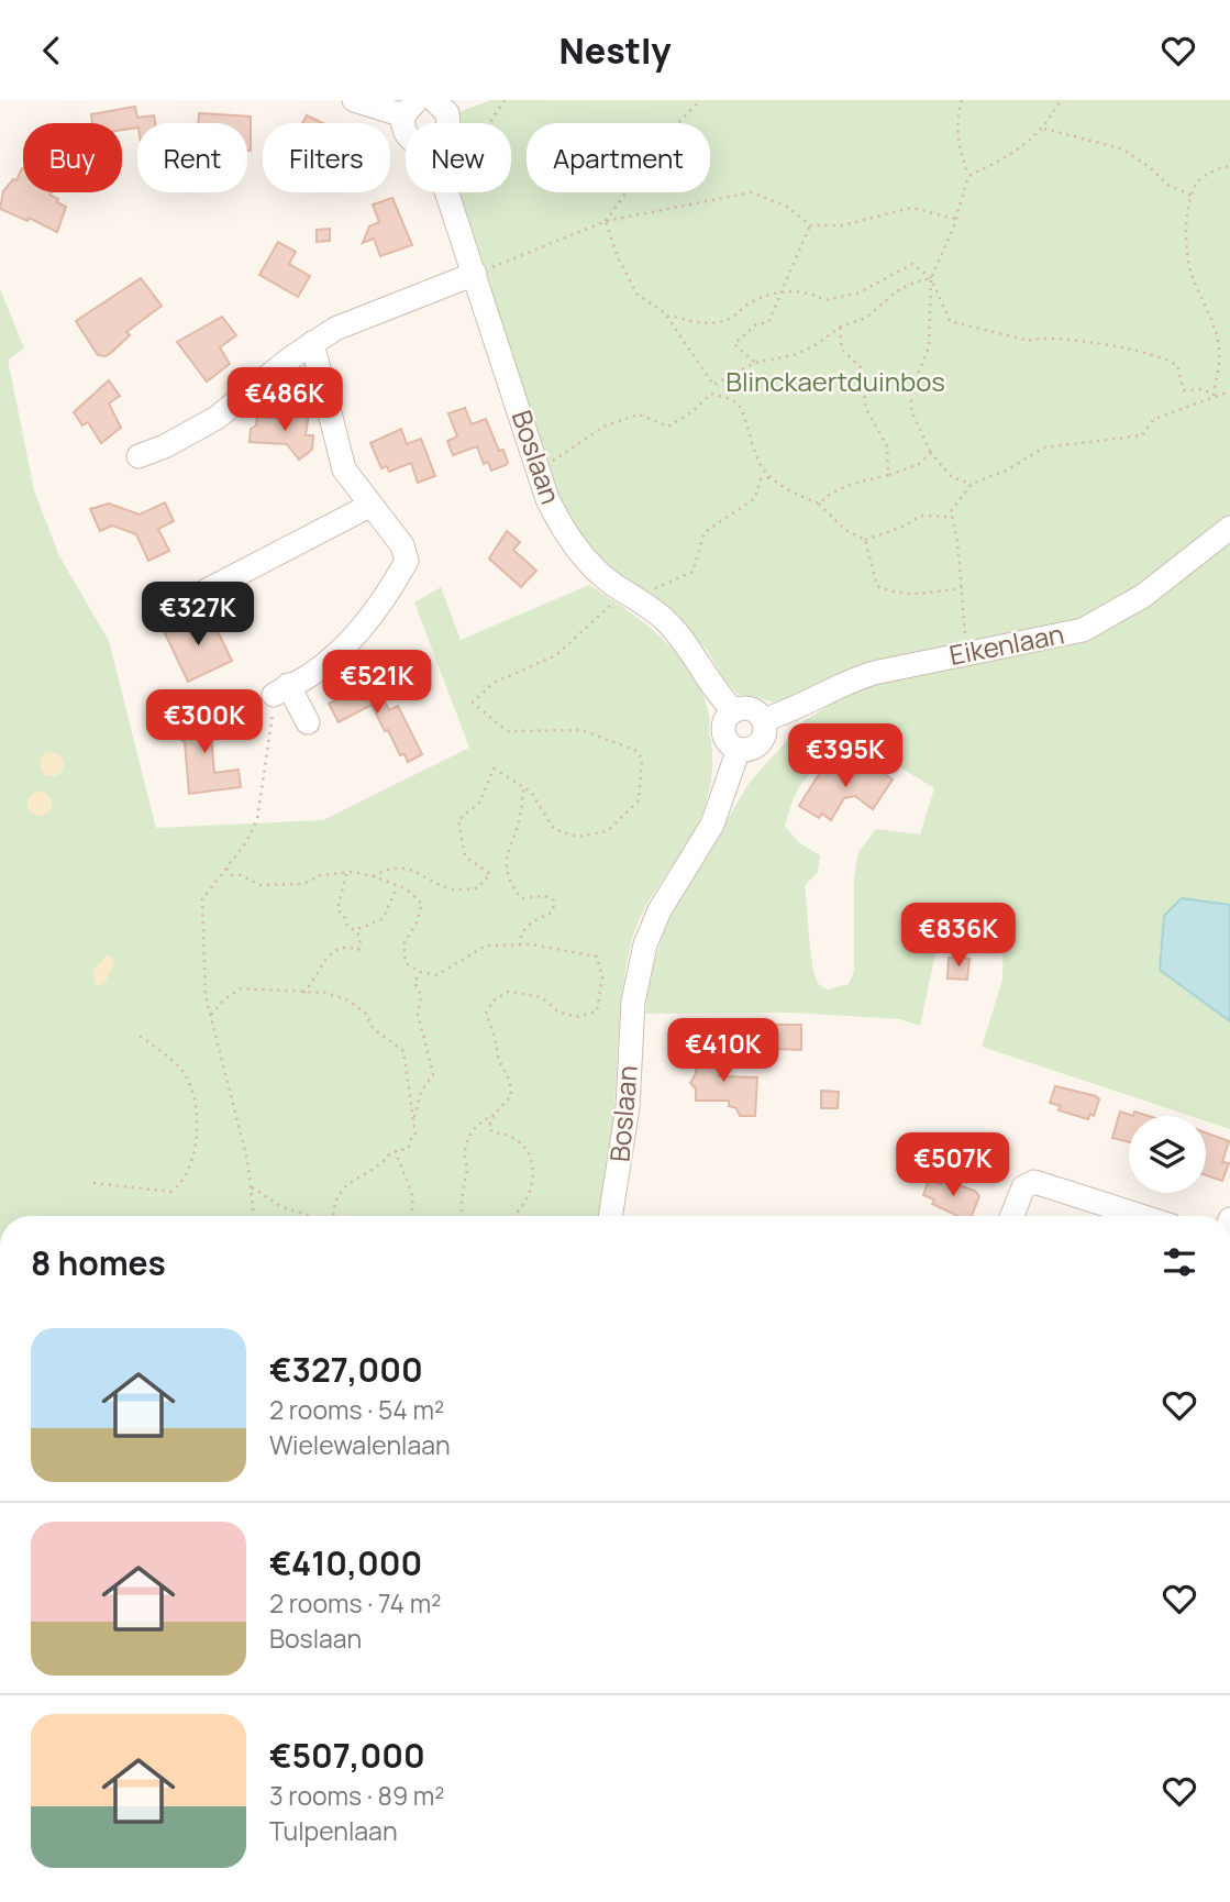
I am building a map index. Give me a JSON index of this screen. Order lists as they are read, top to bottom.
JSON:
{
  "streets": {
    "street": ["Boslaan", "Eikenlaan"]
  },
  "crossings": [
    ["Boslaan", "Eikenlaan"]
  ],
  "parks": ["Blinckaertduinbos"],
  "page": {
    "header": "Nestly",
    "chip": [
      "Buy",
      "Rent",
      "Filters",
      "New",
      "Apartment"
    ],
    "price": [
      "€486K",
      "€327K",
      "€521K",
      "€300K",
      "€395K",
      "€836K",
      "€410K",
      "€507K"
    ],
    "heading": "8 homes",
    "list": [
      {
        "name": "€327,000",
        "note": "2 rooms · 54 m² · Wielewalenlaan"
      },
      {
        "name": "€410,000",
        "note": "2 rooms · 74 m² · Boslaan"
      },
      {
        "name": "€507,000",
        "note": "3 rooms · 89 m² · Tulpenlaan"
      }
    ]
  }
}
